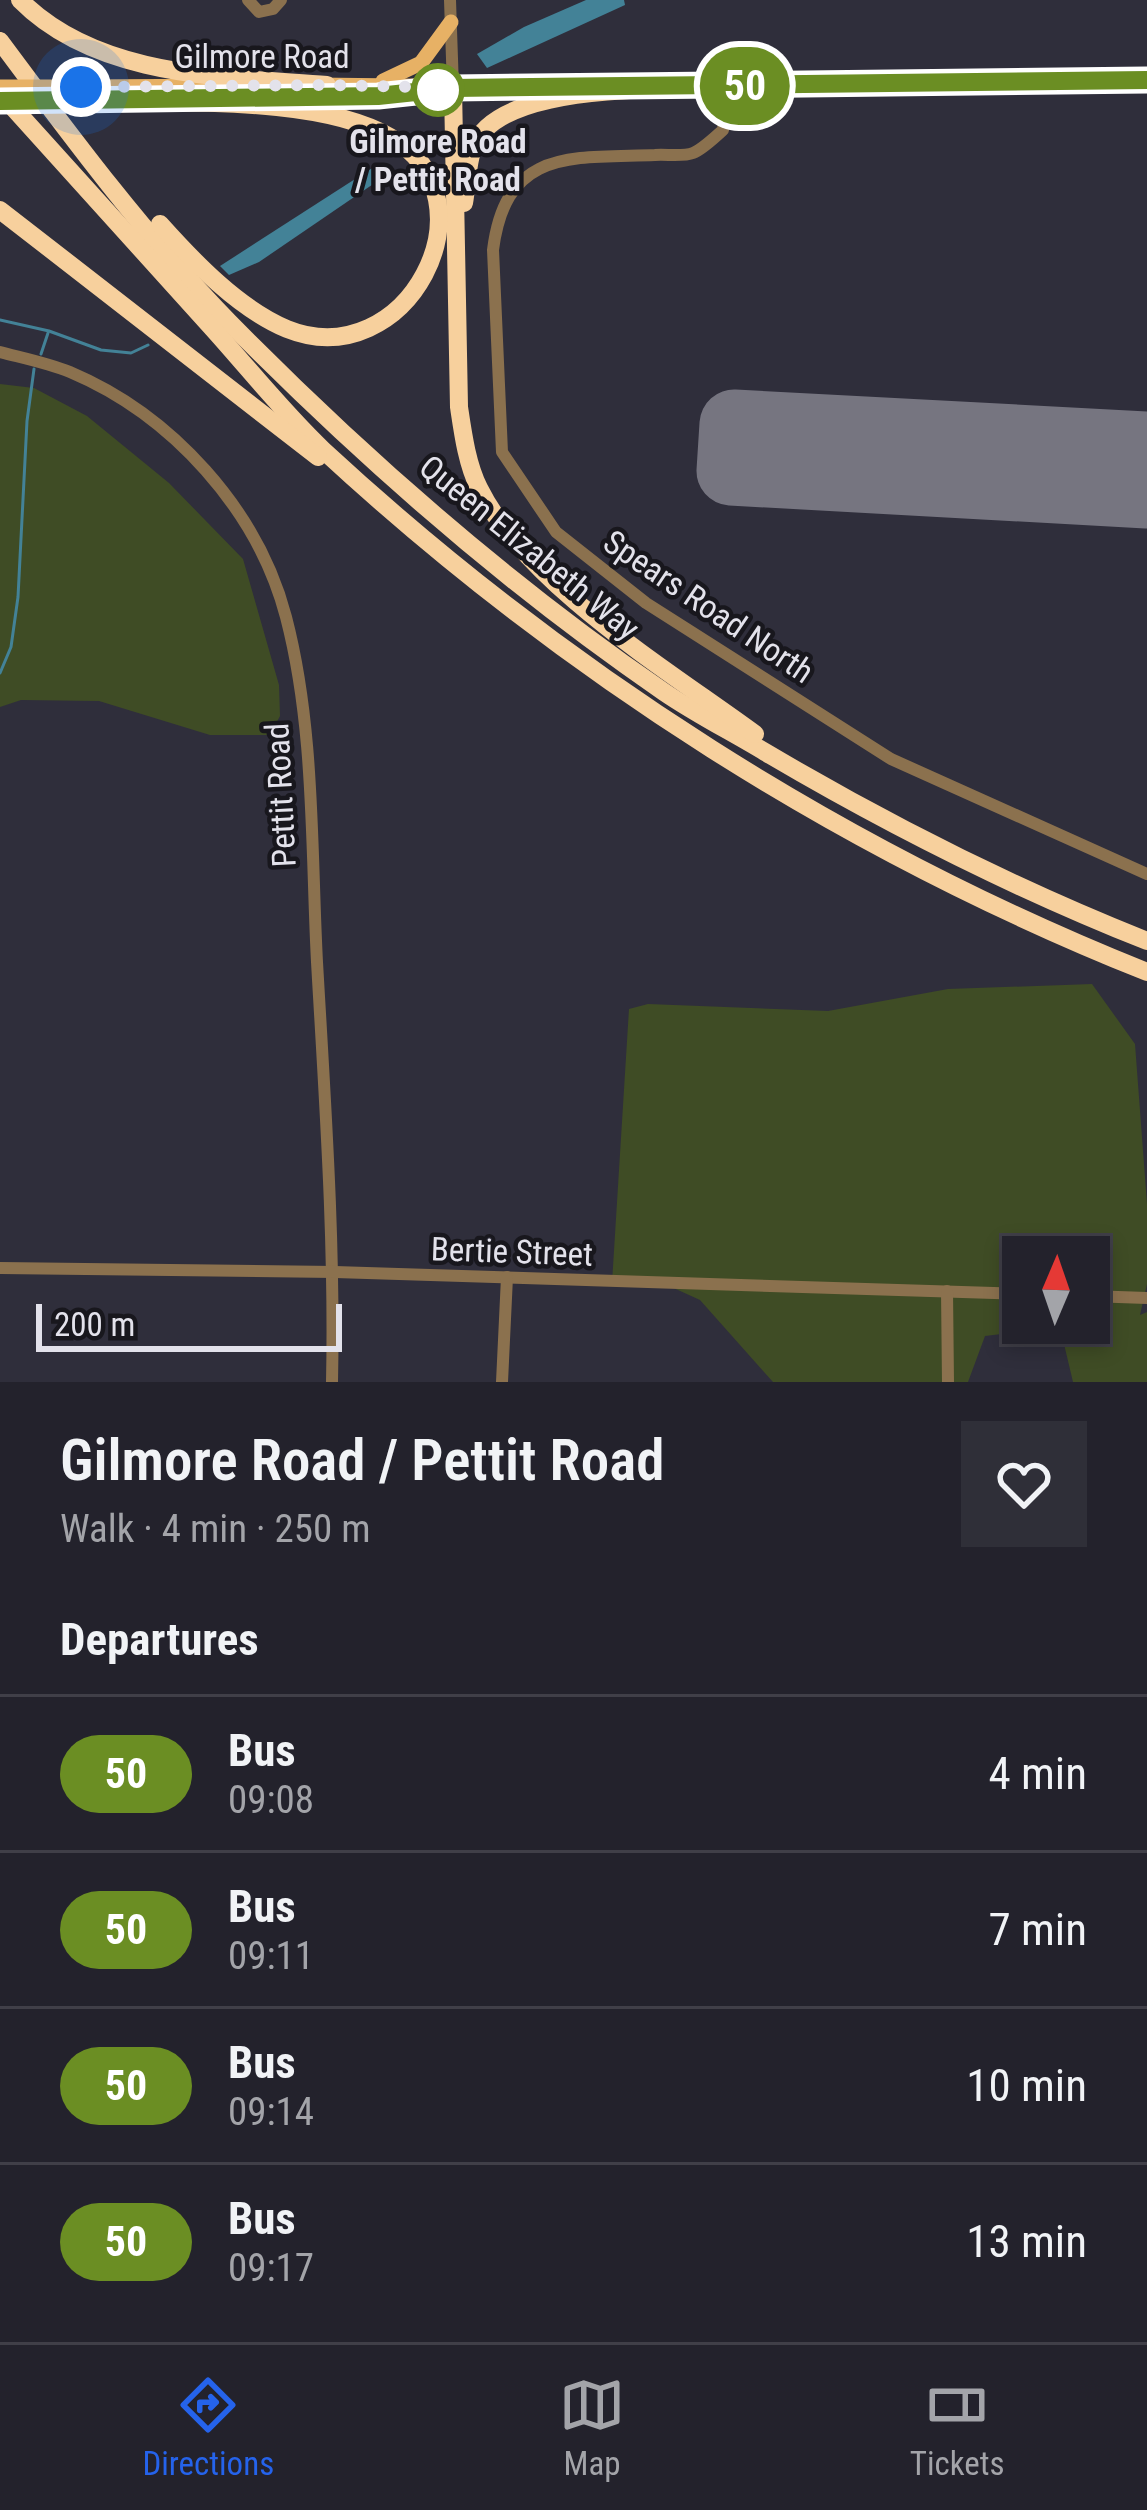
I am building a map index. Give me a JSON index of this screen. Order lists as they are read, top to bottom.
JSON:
{
  "streets": {
    "highway": ["Queen Elizabeth Way"],
    "main road": ["Gilmore Road"],
    "street": ["Spears Road North", "Pettit Road", "Bertie Street"]
  },
  "crossings": [
    ["Gilmore Road", "Queen Elizabeth Way"],
    ["Gilmore Road", "Spears Road North"],
    ["Pettit Road", "Bertie Street"]
  ],
  "places": ["Gilmore Road / Pettit Road"],
  "lines": ["bus line 50"],
  "scale_bar": "200 m",
  "north": "top",
  "page": {
    "on_map": "50",
    "scale": "200 m",
    "heading": [
      ["Gilmore Road / Pettit Road", "Walk · 4 min · 250 m"],
      "Departures"
    ],
    "list": [
      {
        "mark": "50",
        "name": "Bus",
        "note": "09:08",
        "value": "4 min"
      },
      {
        "mark": "50",
        "name": "Bus",
        "note": "09:11",
        "value": "7 min"
      },
      {
        "mark": "50",
        "name": "Bus",
        "note": "09:14",
        "value": "10 min"
      },
      {
        "mark": "50",
        "name": "Bus",
        "note": "09:17",
        "value": "13 min"
      }
    ],
    "tabs": ["Directions", "Map", "Tickets"]
  }
}
